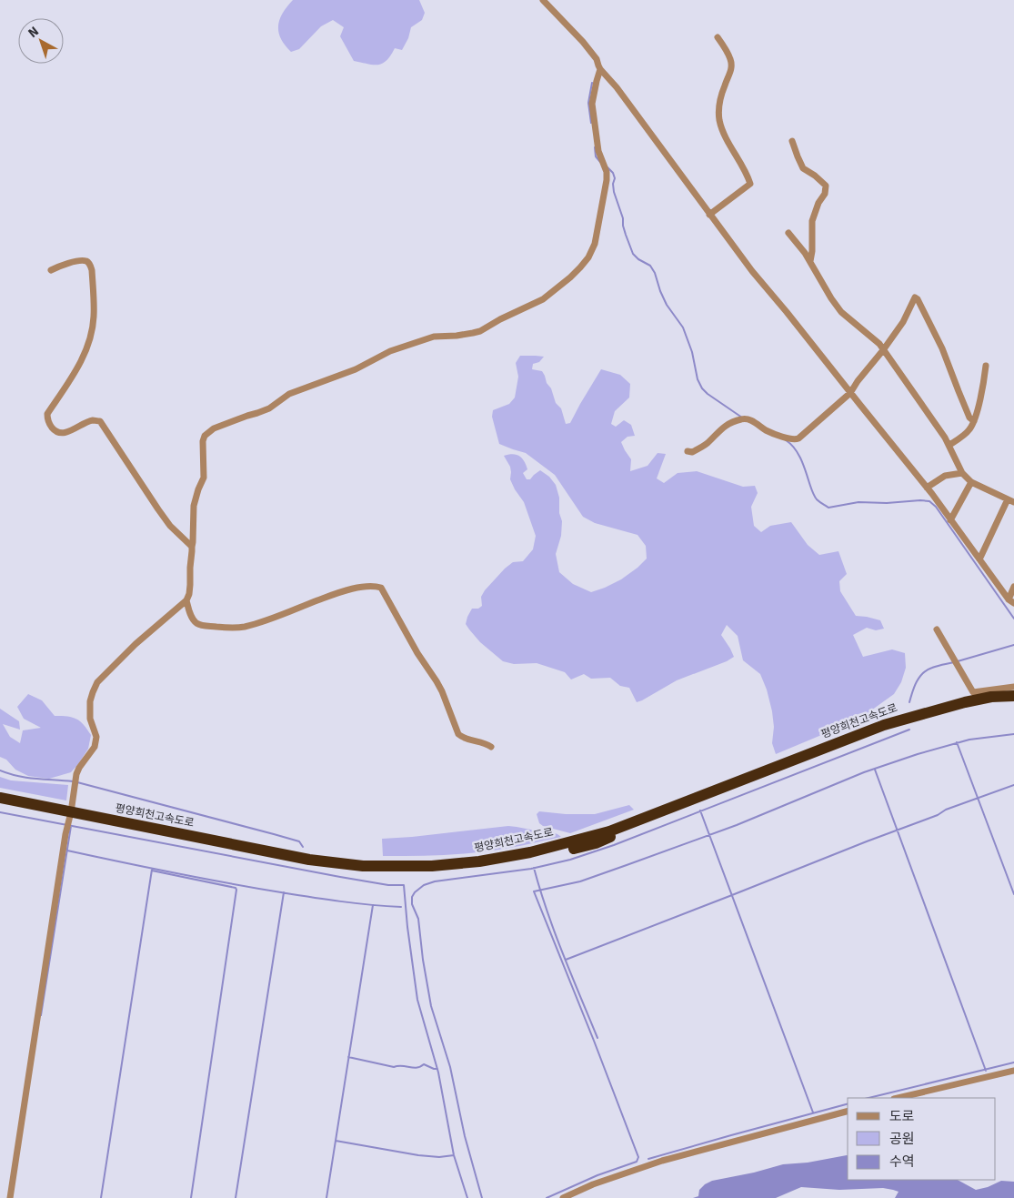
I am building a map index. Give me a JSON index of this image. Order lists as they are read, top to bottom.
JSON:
{
  "streets": {
    "highway": ["평양희천고속도로"]
  },
  "legend": ["도로", "공원", "수역"],
  "north": "top left"
}
